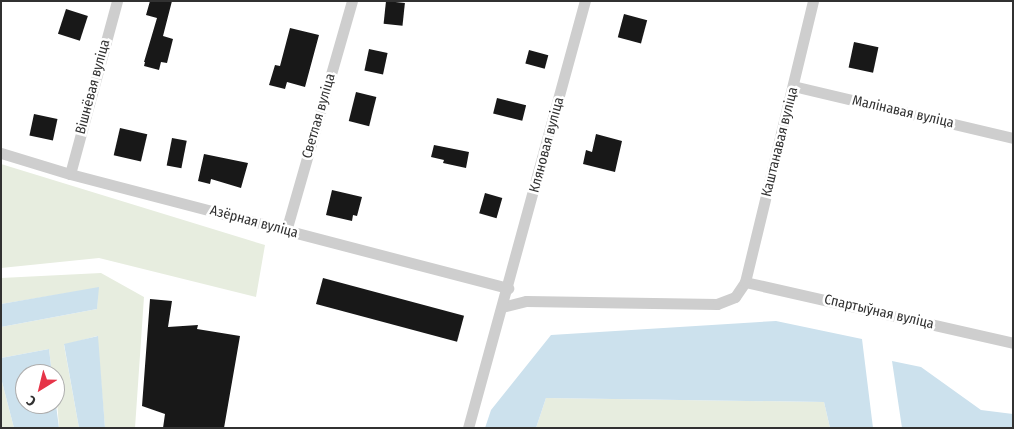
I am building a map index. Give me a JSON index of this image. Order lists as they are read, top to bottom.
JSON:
{
  "streets": {
    "street": [
      "Вішнёвая вуліца",
      "Малінавая вуліца",
      "Светлая вуліца",
      "Каштанавая вуліца",
      "Кляновая вуліца",
      "Азёрная вуліца",
      "Спартыўная вуліца"
    ]
  },
  "crossings": [
    ["Вішнёвая вуліца", "Азёрная вуліца"],
    ["Малінавая вуліца", "Каштанавая вуліца"],
    ["Светлая вуліца", "Азёрная вуліца"],
    ["Каштанавая вуліца", "Спартыўная вуліца"],
    ["Кляновая вуліца", "Азёрная вуліца"]
  ],
  "north": "bottom left"
}
